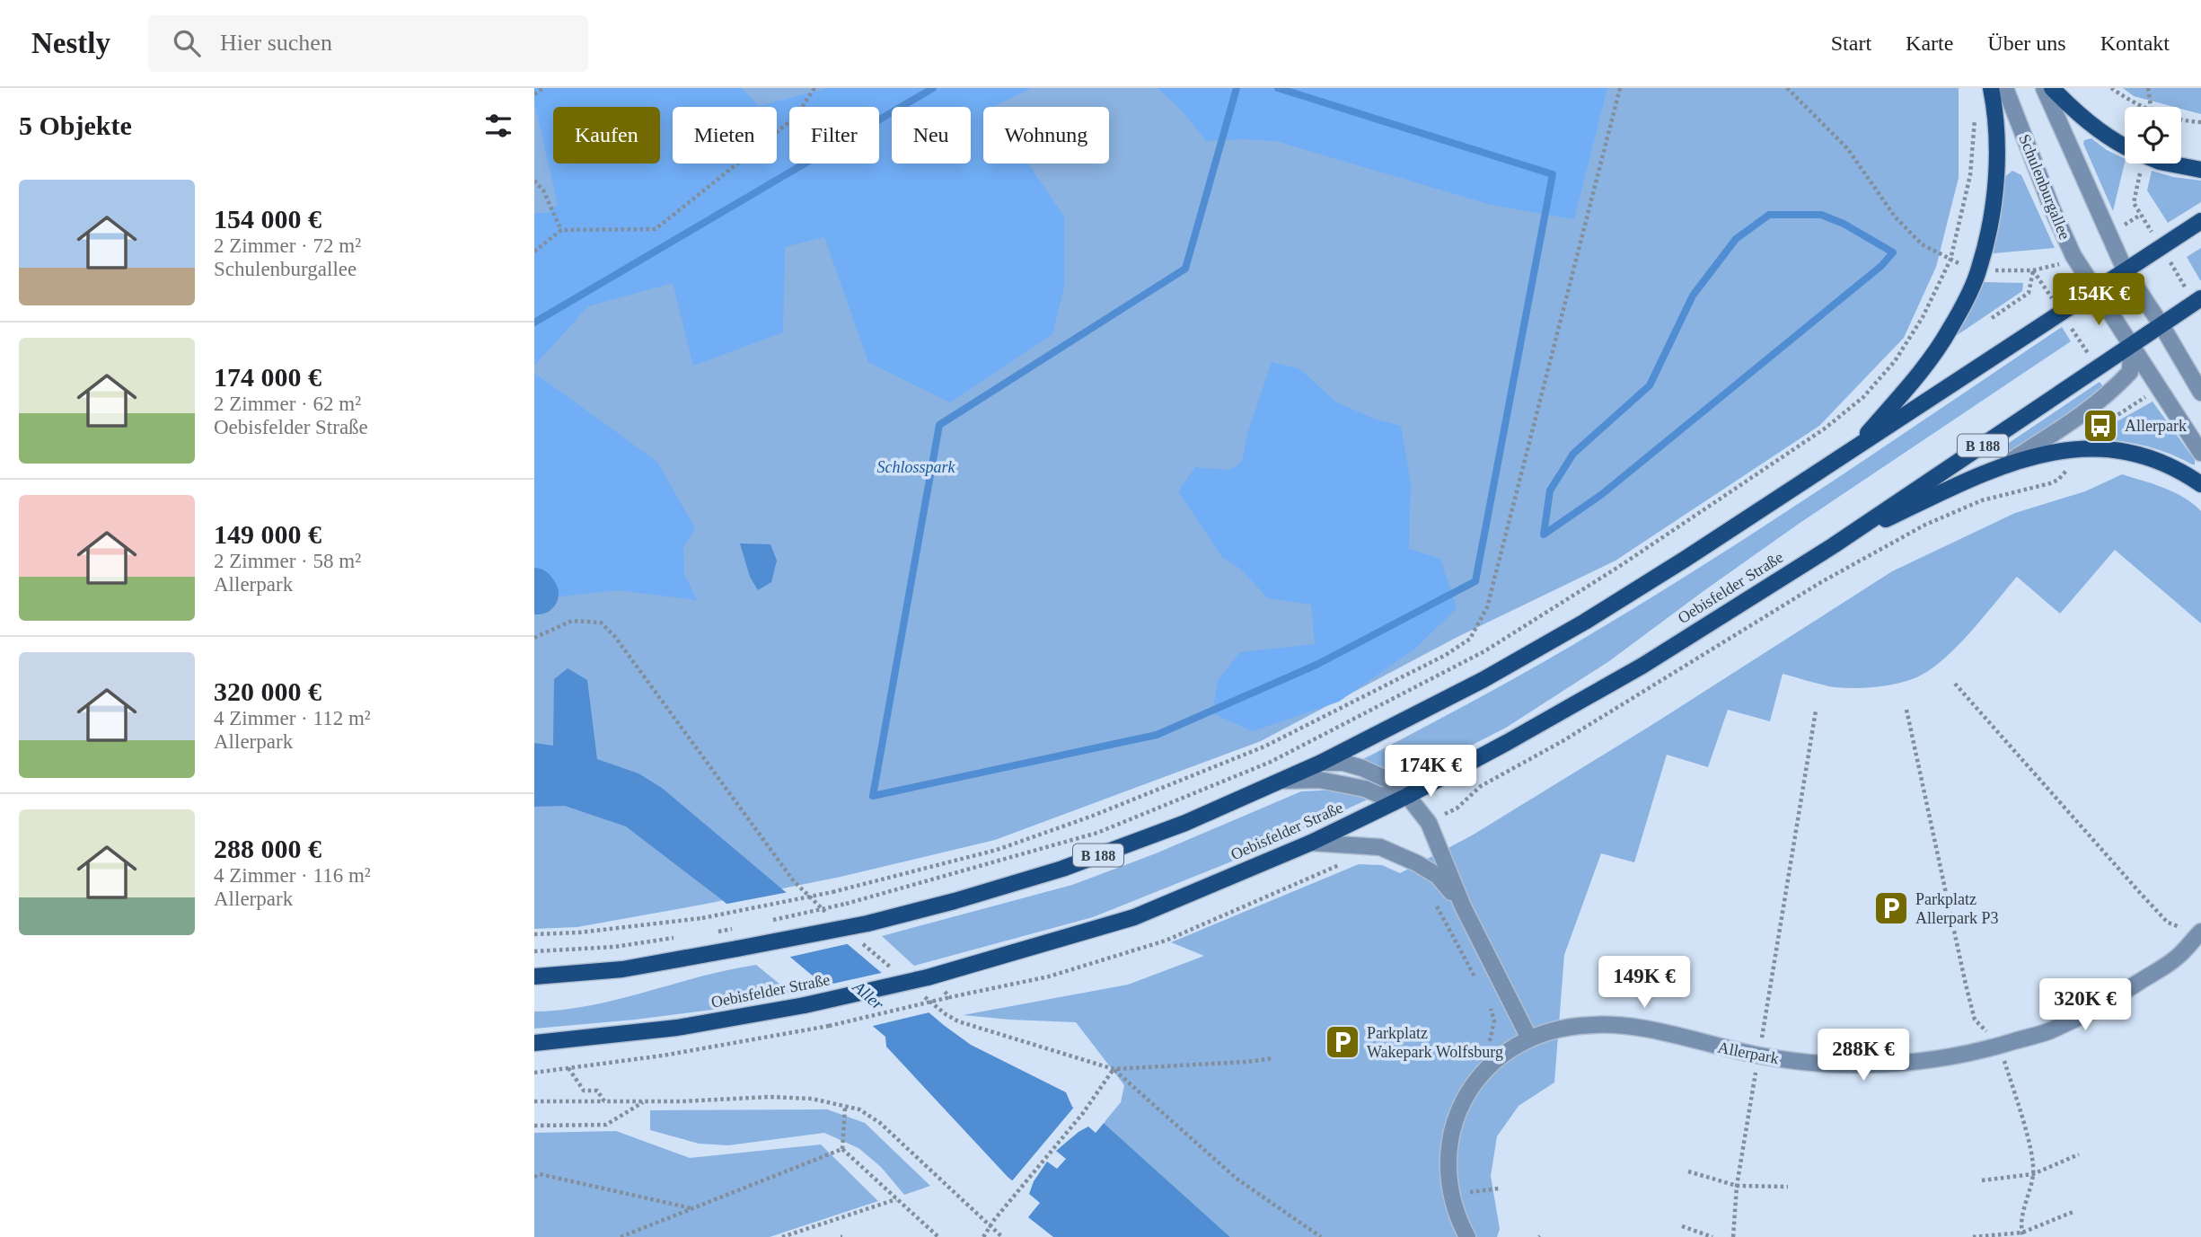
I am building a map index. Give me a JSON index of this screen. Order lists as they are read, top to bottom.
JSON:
{
  "streets": {
    "main road": ["B 188", "Oebisfelder Straße"],
    "street": ["Schulenburgallee", "Allerpark"]
  },
  "crossings": [
    ["Schulenburgallee", "B 188"],
    ["Schulenburgallee", "Oebisfelder Straße"],
    ["B 188", "Oebisfelder Straße"]
  ],
  "water": ["Aller"],
  "parks": ["Schlosspark"],
  "places": {
    "bus stop": ["Allerpark"],
    "parking": ["Parkplatz Allerpark P3", "Parkplatz Wakepark Wolfsburg"]
  },
  "page": {
    "header": "Nestly",
    "search": "Hier suchen",
    "nav": [
      "Start",
      "Karte",
      "Über uns",
      "Kontakt"
    ],
    "heading": "5 Objekte",
    "chip": [
      "Kaufen",
      "Mieten",
      "Filter",
      "Neu",
      "Wohnung"
    ],
    "list": [
      {
        "name": "154 000 €",
        "note": "2 Zimmer · 72 m² · Schulenburgallee"
      },
      {
        "name": "174 000 €",
        "note": "2 Zimmer · 62 m² · Oebisfelder Straße"
      },
      {
        "name": "149 000 €",
        "note": "2 Zimmer · 58 m² · Allerpark"
      },
      {
        "name": "320 000 €",
        "note": "4 Zimmer · 112 m² · Allerpark"
      },
      {
        "name": "288 000 €",
        "note": "4 Zimmer · 116 m² · Allerpark"
      }
    ],
    "price": [
      "154K €",
      "174K €",
      "149K €",
      "320K €",
      "288K €"
    ]
  }
}
